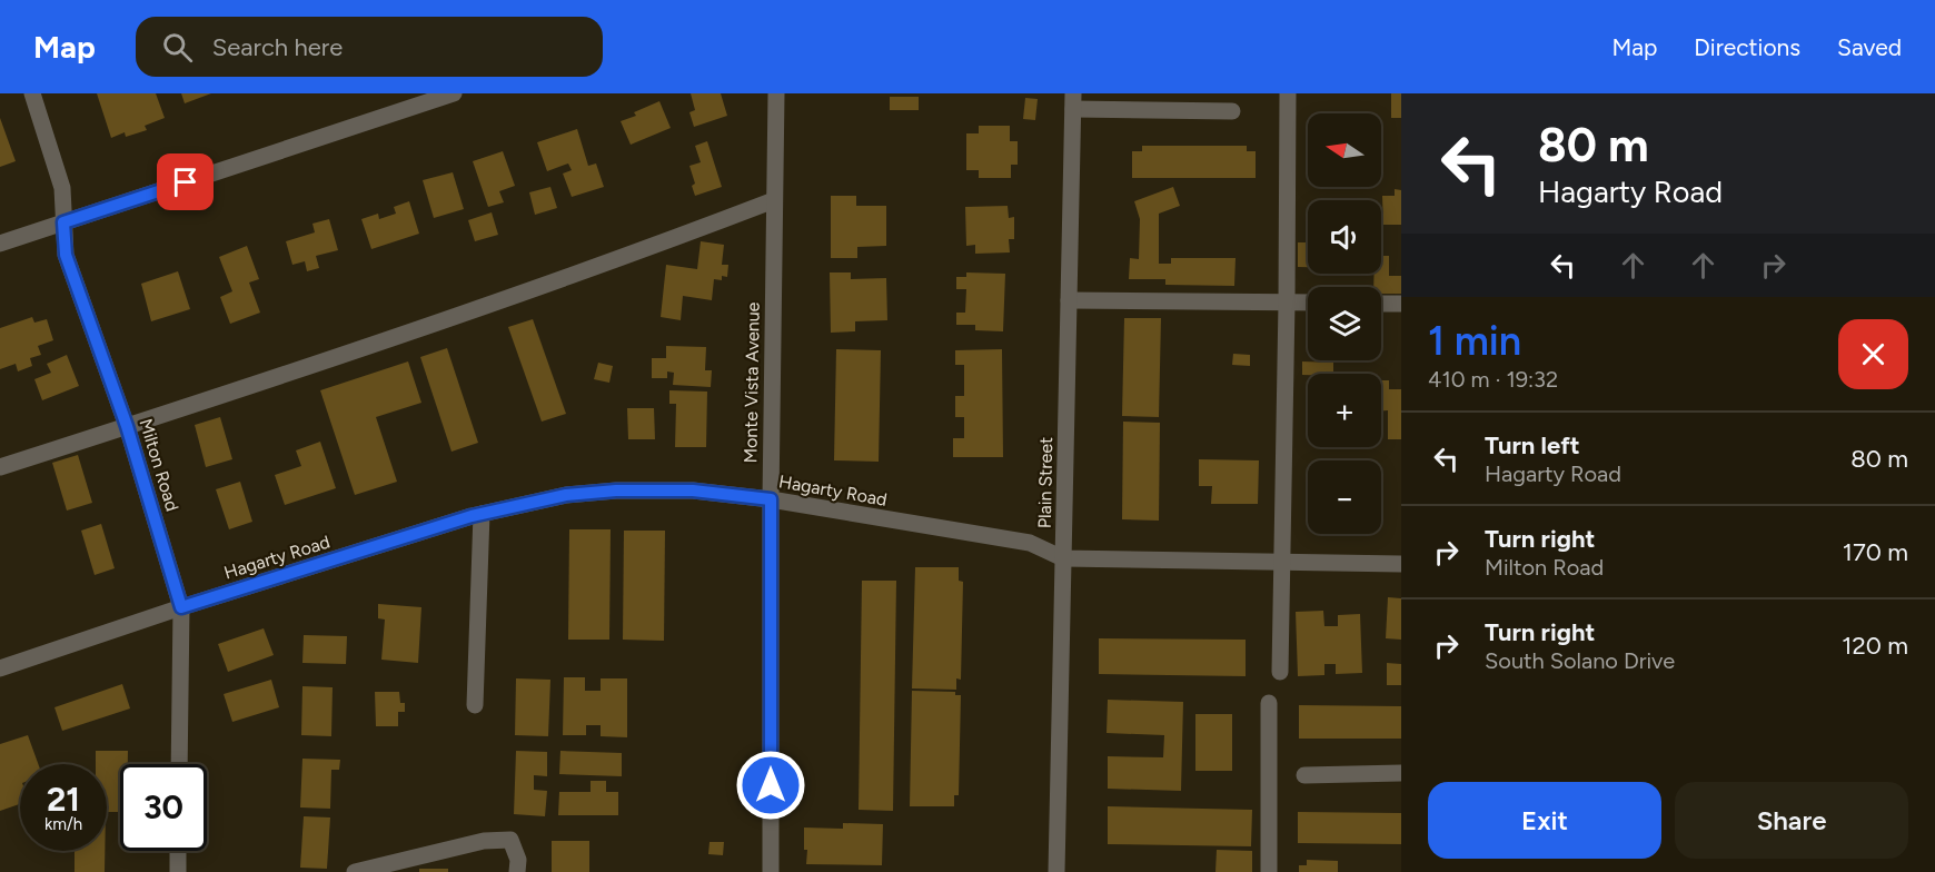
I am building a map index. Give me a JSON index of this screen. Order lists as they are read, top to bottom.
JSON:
{
  "streets": {
    "street": [
      "Monte Vista Avenue",
      "Milton Road",
      "Plain Street",
      "Hagarty Road"
    ]
  },
  "crossings": [
    ["Monte Vista Avenue", "Hagarty Road"],
    ["Milton Road", "Hagarty Road"],
    ["Plain Street", "Hagarty Road"]
  ],
  "north": "left",
  "page": {
    "header": "Map",
    "search": "Search here",
    "nav": ["Map", "Directions", "Saved"],
    "turn": ["80 m", "Hagarty Road"],
    "map_buttons": ["+", "−"],
    "heading": ["1 min", "410 m · 19:32"],
    "list": [
      {
        "name": "Turn left",
        "note": "Hagarty Road",
        "value": "80 m"
      },
      {
        "name": "Turn right",
        "note": "Milton Road",
        "value": "170 m"
      },
      {
        "name": "Turn right",
        "note": "South Solano Drive",
        "value": "120 m"
      }
    ],
    "speed": "21 km/h",
    "limit": "30",
    "buttons": ["Exit", "Share"]
  }
}
